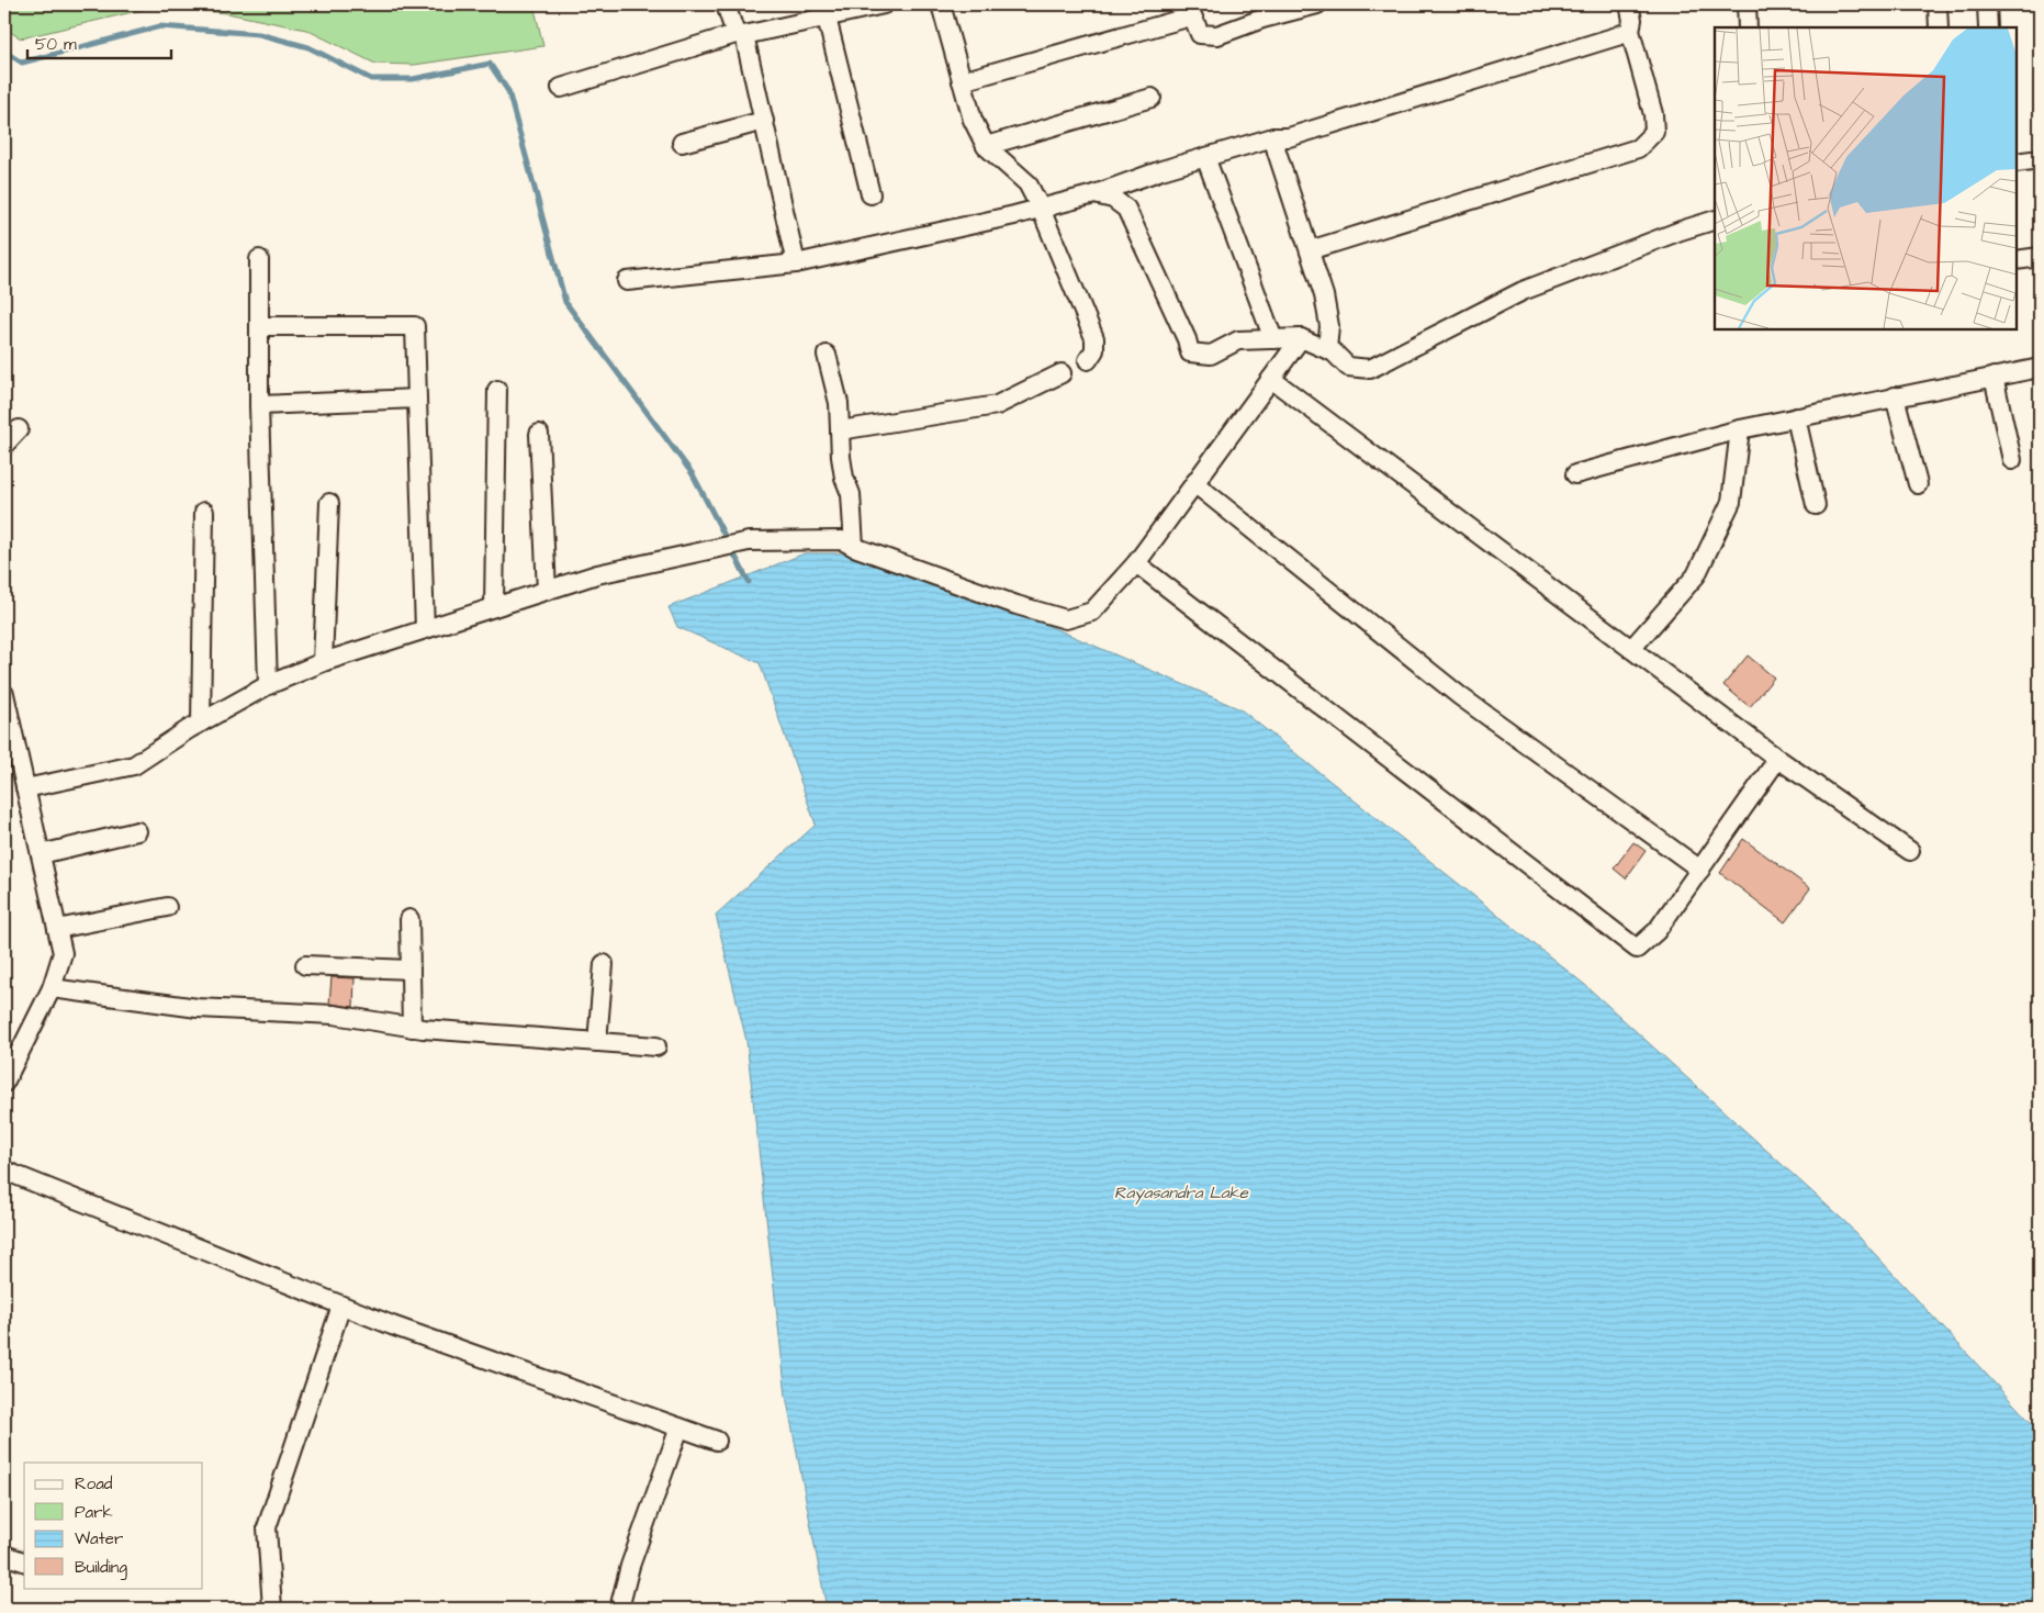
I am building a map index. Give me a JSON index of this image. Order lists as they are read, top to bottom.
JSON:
{
  "water": ["Rayasandra Lake"],
  "legend": [
    "Road",
    "Park",
    "Water",
    "Building"
  ],
  "scale_bar": "50 m"
}
